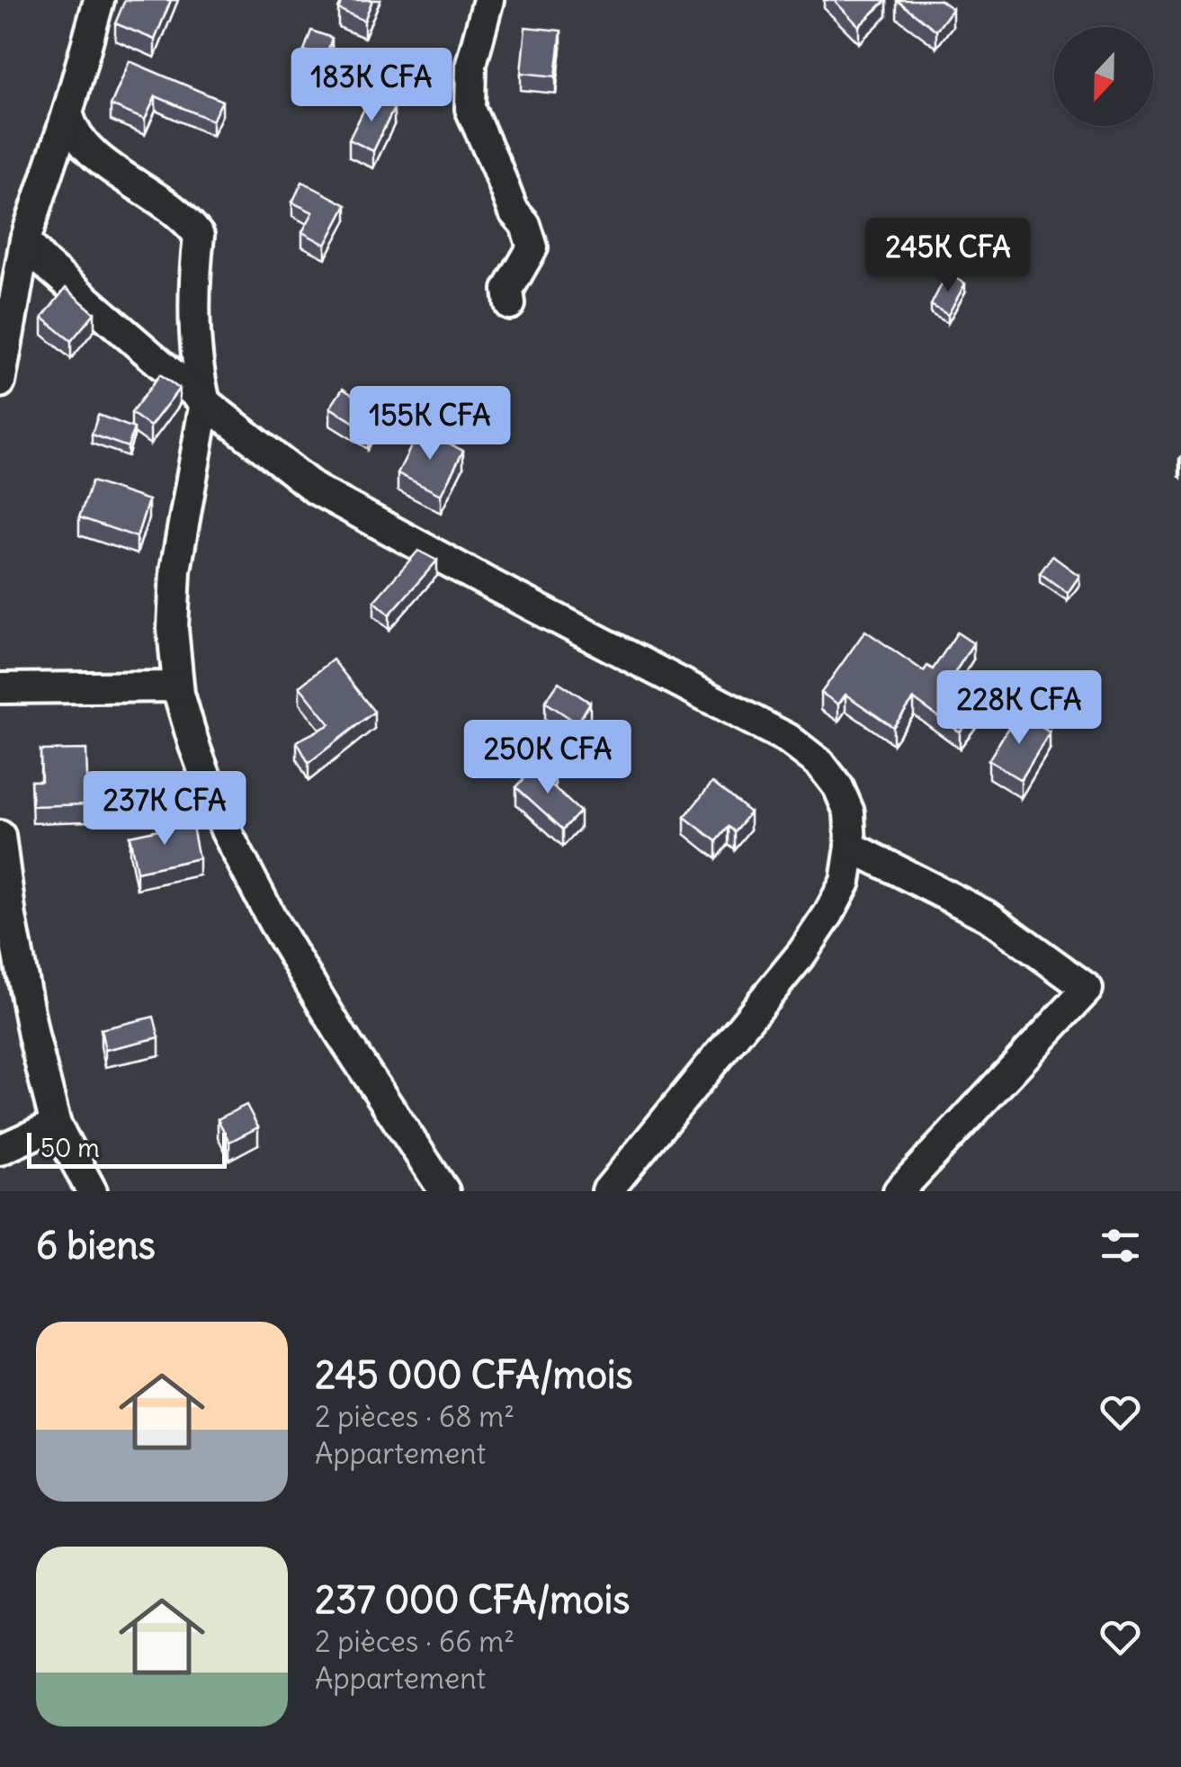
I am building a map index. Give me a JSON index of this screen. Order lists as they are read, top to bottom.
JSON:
{
  "scale_bar": "50 m",
  "north": "bottom",
  "page": {
    "price": [
      "183K CFA",
      "245K CFA",
      "155K CFA",
      "228K CFA",
      "250K CFA",
      "237K CFA"
    ],
    "scale": "50 m",
    "heading": "6 biens",
    "list": [
      {
        "name": "245 000 CFA/mois",
        "note": "2 pièces · 68 m² · Appartement"
      },
      {
        "name": "237 000 CFA/mois",
        "note": "2 pièces · 66 m² · Appartement"
      }
    ]
  }
}
